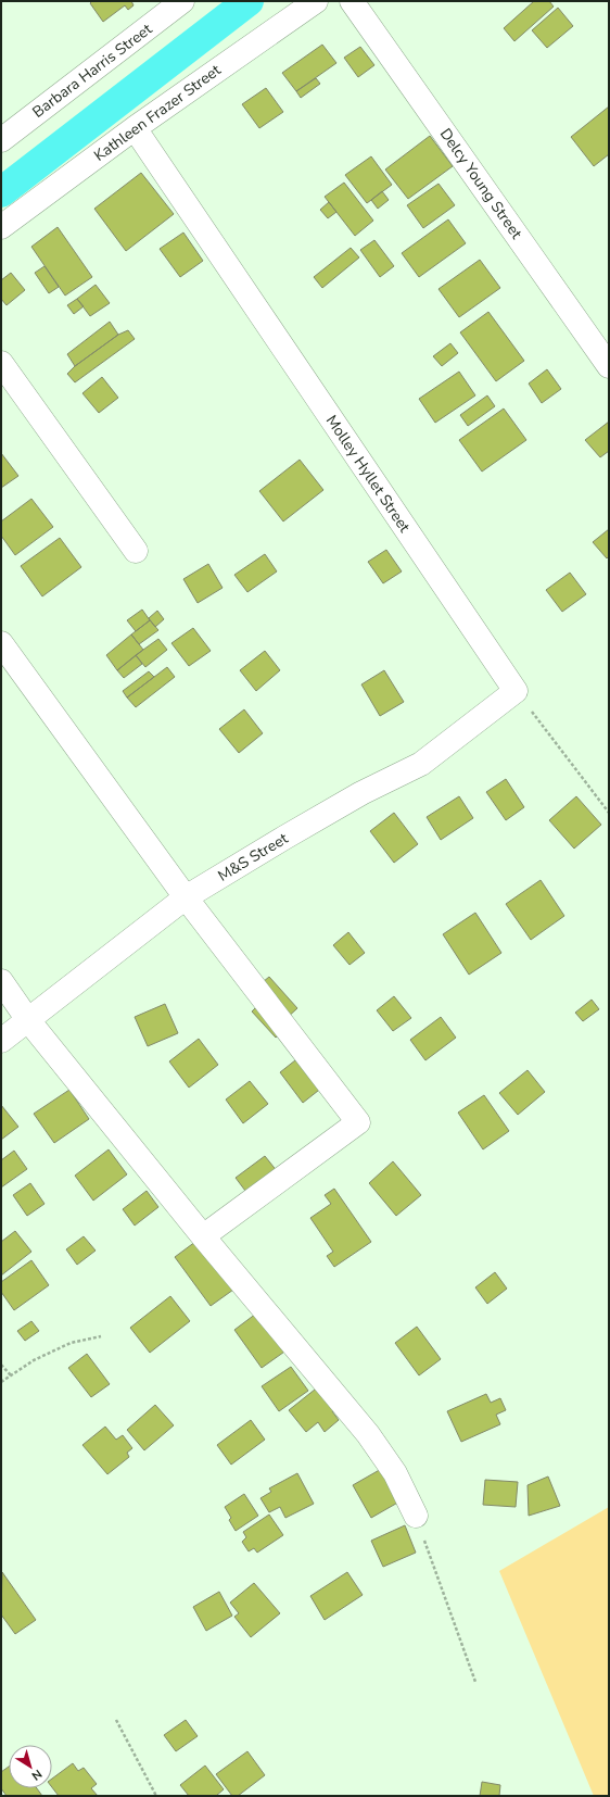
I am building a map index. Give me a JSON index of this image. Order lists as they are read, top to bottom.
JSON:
{
  "streets": {
    "street": [
      "Barbara Harris Street",
      "Kathleen Frazer Street",
      "Delcy Young Street",
      "Molley Hyllet Street",
      "M&S Street"
    ]
  },
  "crossings": [
    ["Kathleen Frazer Street", "Molley Hyllet Street"],
    ["Molley Hyllet Street", "M&S Street"]
  ],
  "north": "bottom right"
}
